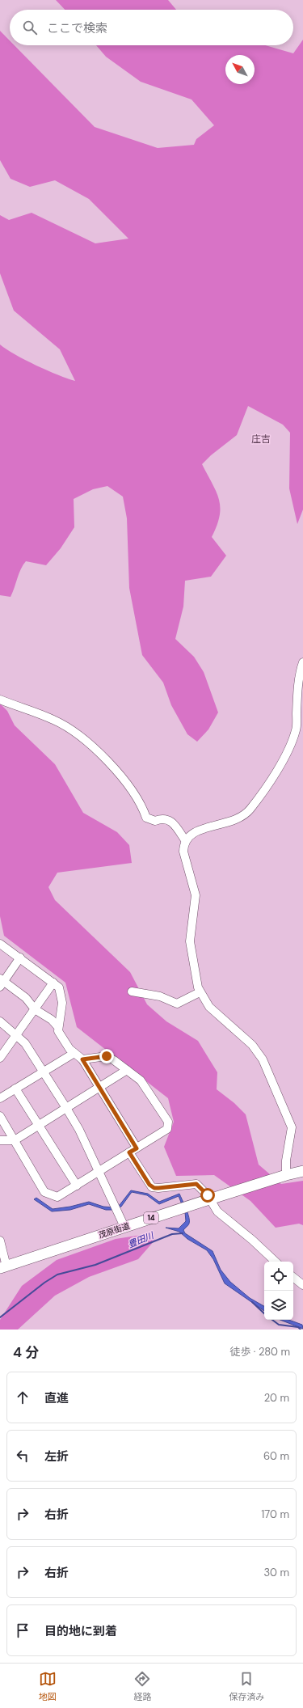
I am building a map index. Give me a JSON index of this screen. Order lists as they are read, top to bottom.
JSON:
{
  "streets": {
    "main road": ["14", "茂原街道"]
  },
  "districts": ["庄吉"],
  "water": ["豊田川"],
  "north": "top left",
  "page": {
    "search": "ここで検索",
    "heading": ["4 分", "徒歩 · 280 m"],
    "list": [
      ["直進", "20 m"],
      ["左折", "60 m"],
      ["右折", "170 m"],
      ["右折", "30 m"],
      "目的地に到着"
    ],
    "nav": ["地図", "経路", "保存済み"]
  }
}
